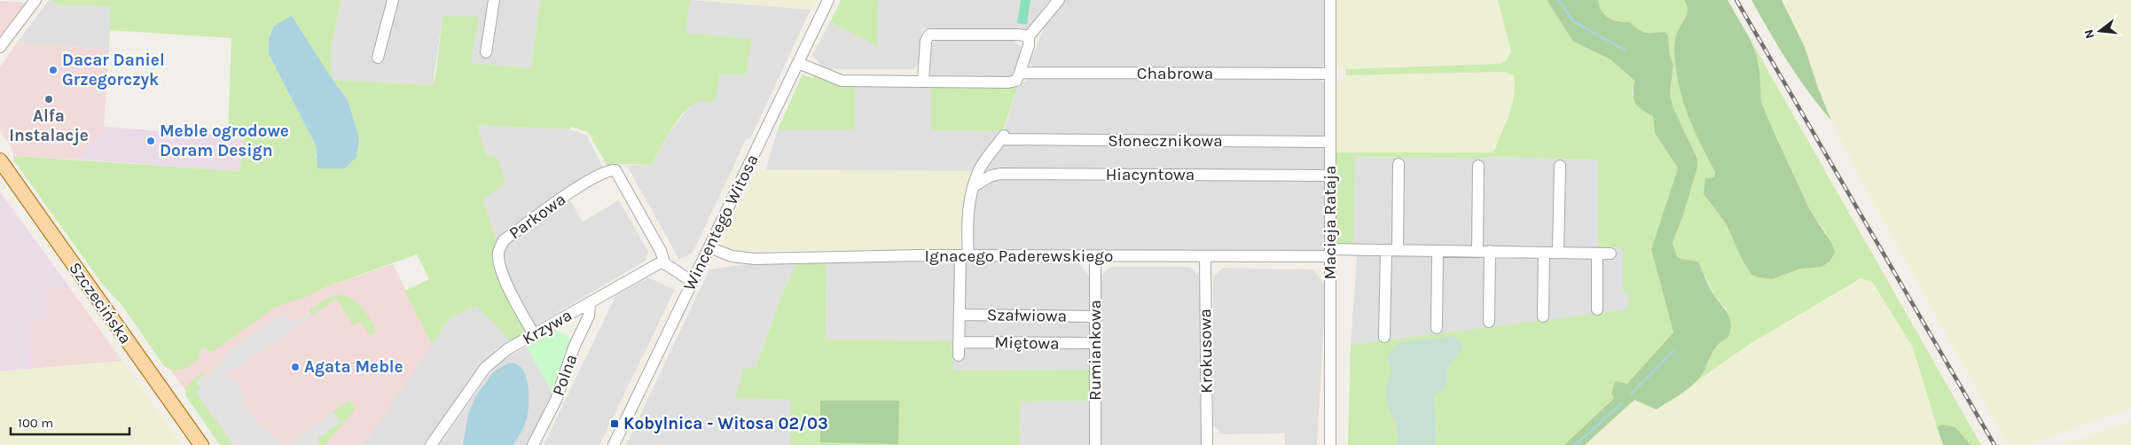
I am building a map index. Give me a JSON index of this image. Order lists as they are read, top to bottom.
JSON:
{
  "streets": {
    "main road": ["Szczecińska"],
    "street": [
      "Chabrowa",
      "Słonecznikowa",
      "Hiacyntowa",
      "Parkowa",
      "Wincentego Witosa",
      "Macieja Rataja",
      "Ignacego Paderewskiego",
      "Szałwiowa",
      "Krzywa",
      "Miętowa",
      "Rumiankowa",
      "Krokusowa",
      "Polna"
    ]
  },
  "crossings": [
    ["Chabrowa", "Wincentego Witosa"],
    ["Chabrowa", "Macieja Rataja"],
    ["Słonecznikowa", "Hiacyntowa"],
    ["Słonecznikowa", "Macieja Rataja"],
    ["Hiacyntowa", "Macieja Rataja"],
    ["Parkowa", "Krzywa"],
    ["Wincentego Witosa", "Ignacego Paderewskiego"],
    ["Macieja Rataja", "Ignacego Paderewskiego"],
    ["Ignacego Paderewskiego", "Rumiankowa"],
    ["Ignacego Paderewskiego", "Krokusowa"],
    ["Szałwiowa", "Rumiankowa"],
    ["Krzywa", "Polna"],
    ["Miętowa", "Rumiankowa"]
  ],
  "places": {
    "other": [
      "Dacar Daniel Grzegorczyk",
      "Alfa Instalacje",
      "Meble ogrodowe Doram Design",
      "Agata Meble"
    ],
    "transit": ["Kobylnica - Witosa 02/03"]
  },
  "scale_bar": "100 m",
  "north": "left"
}
